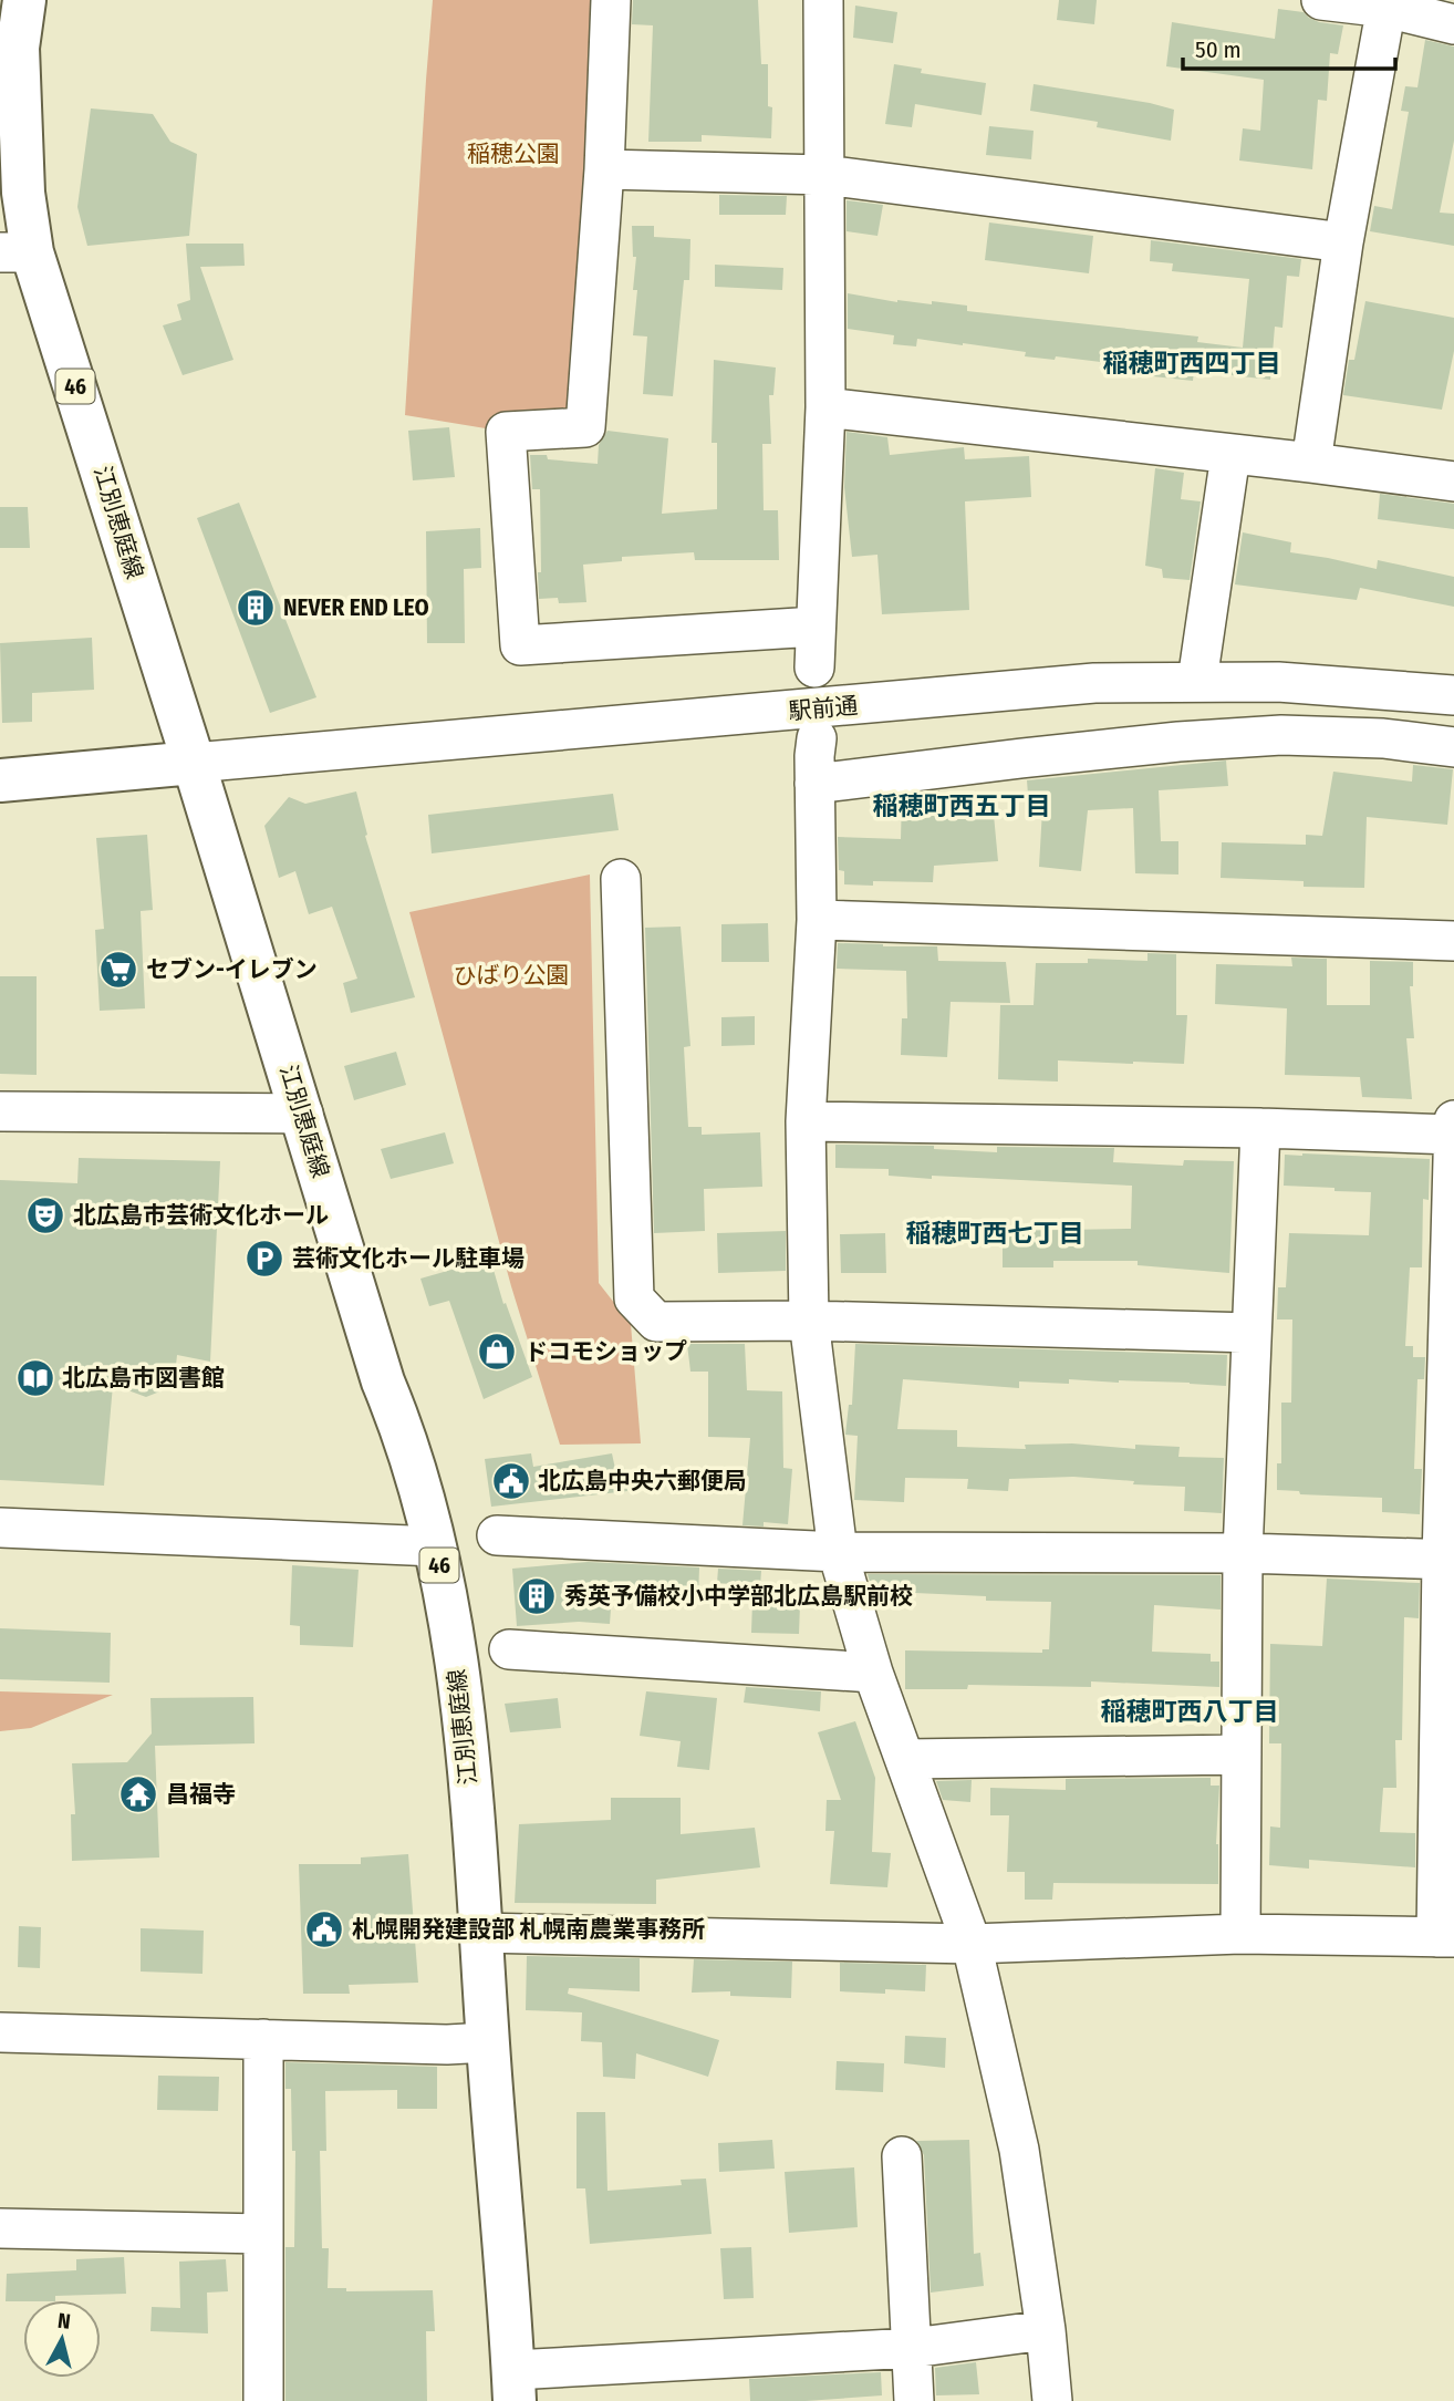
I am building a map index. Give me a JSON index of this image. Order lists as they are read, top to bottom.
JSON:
{
  "streets": {
    "main road": ["46", "江別恵庭線"],
    "street": ["駅前通"]
  },
  "crossings": [
    ["江別恵庭線", "駅前通"]
  ],
  "districts": [
    "稲穂町西四丁目",
    "稲穂町西五丁目",
    "稲穂町西七丁目",
    "稲穂町西八丁目"
  ],
  "parks": ["稲穂公園", "ひばり公園"],
  "places": {
    "building": ["NEVER END LEO", "秀英予備校小中学部北広島駅前校"],
    "supermarket": ["セブン-イレブン"],
    "theatre": ["北広島市芸術文化ホール"],
    "parking": ["芸術文化ホール駐車場"],
    "shop": ["ドコモショップ"],
    "library": ["北広島市図書館"],
    "public building": ["北広島中央六郵便局", "札幌開発建設部 札幌南農業事務所"],
    "temple": ["昌福寺"]
  },
  "scale_bar": "50 m",
  "north": "top"
}
